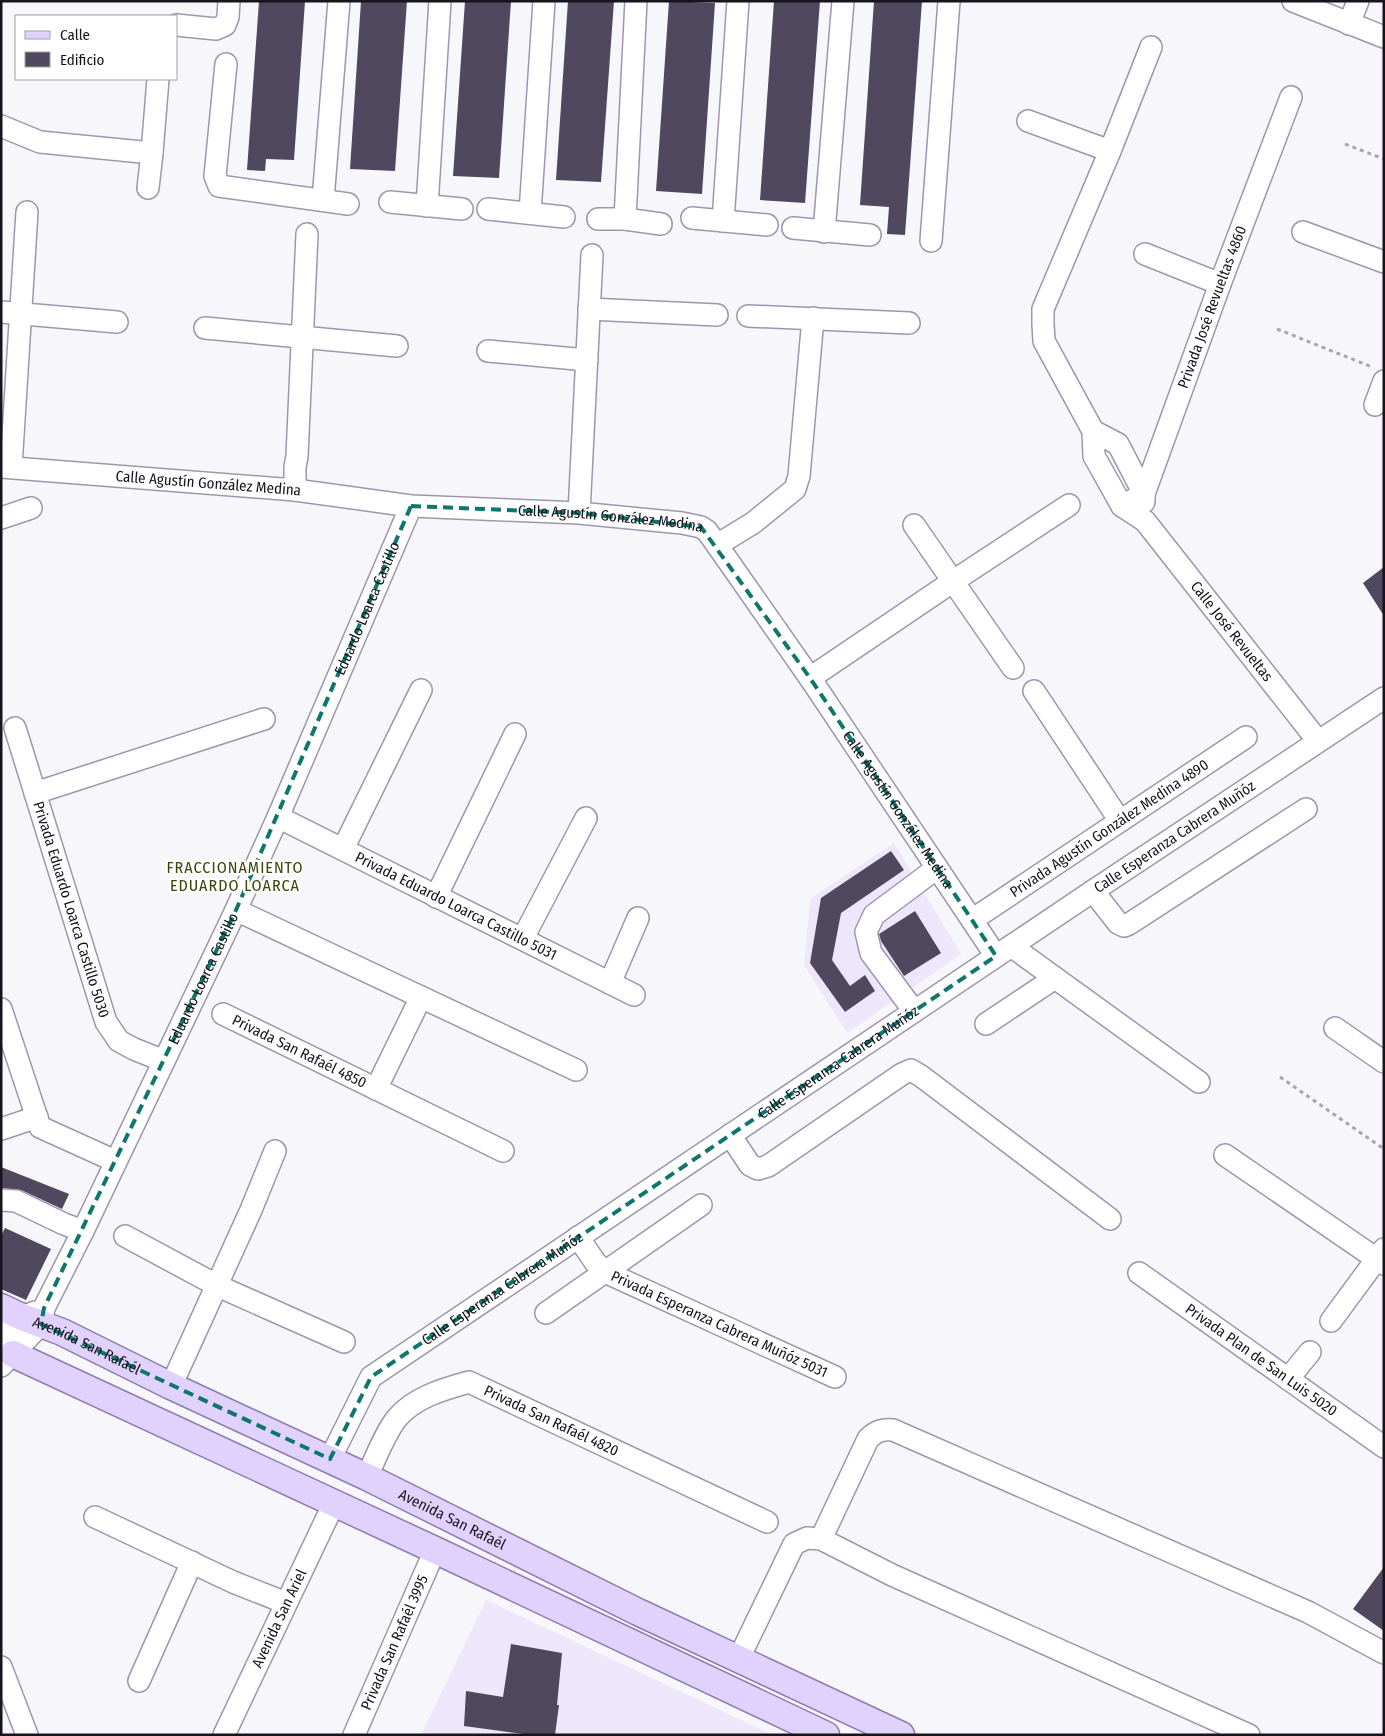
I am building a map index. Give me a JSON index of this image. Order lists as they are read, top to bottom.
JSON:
{
  "streets": {
    "main road": ["Avenida San Rafaél"],
    "street": [
      "Privada José Revueltas 4860",
      "Calle Agustín González Medina",
      "Eduardo Loarca Castillo",
      "Calle José Revueltas",
      "Privada Agustín González Medina 4890",
      "Calle Esperanza Cabrera Muñóz",
      "Privada Eduardo Loarca Castillo 5031",
      "Privada Eduardo Loarca Castillo 5030",
      "Privada San Rafaél 4850",
      "Privada Esperanza Cabrera Muñóz 5031",
      "Privada Plan de San Luis 5020",
      "Privada San Rafaél 4820",
      "Avenida San Ariel",
      "Privada San Rafaél 3995"
    ]
  },
  "crossings": [
    ["Calle Agustín González Medina", "Eduardo Loarca Castillo"],
    ["Calle Agustín González Medina", "Privada Agustín González Medina 4890"],
    ["Calle Agustín González Medina", "Calle Esperanza Cabrera Muñóz"],
    ["Eduardo Loarca Castillo", "Privada Eduardo Loarca Castillo 5031"],
    ["Eduardo Loarca Castillo", "Privada Eduardo Loarca Castillo 5030"],
    ["Eduardo Loarca Castillo", "Avenida San Rafaél"],
    ["Calle José Revueltas", "Calle Esperanza Cabrera Muñóz"],
    ["Calle Esperanza Cabrera Muñóz", "Privada Esperanza Cabrera Muñóz 5031"],
    ["Calle Esperanza Cabrera Muñóz", "Avenida San Rafaél"],
    ["Avenida San Rafaél", "Privada San Rafaél 4820"]
  ],
  "districts": ["FRACCIONAMIENTO EDUARDO LOARCA"],
  "legend": ["Calle", "Edificio"]
}
